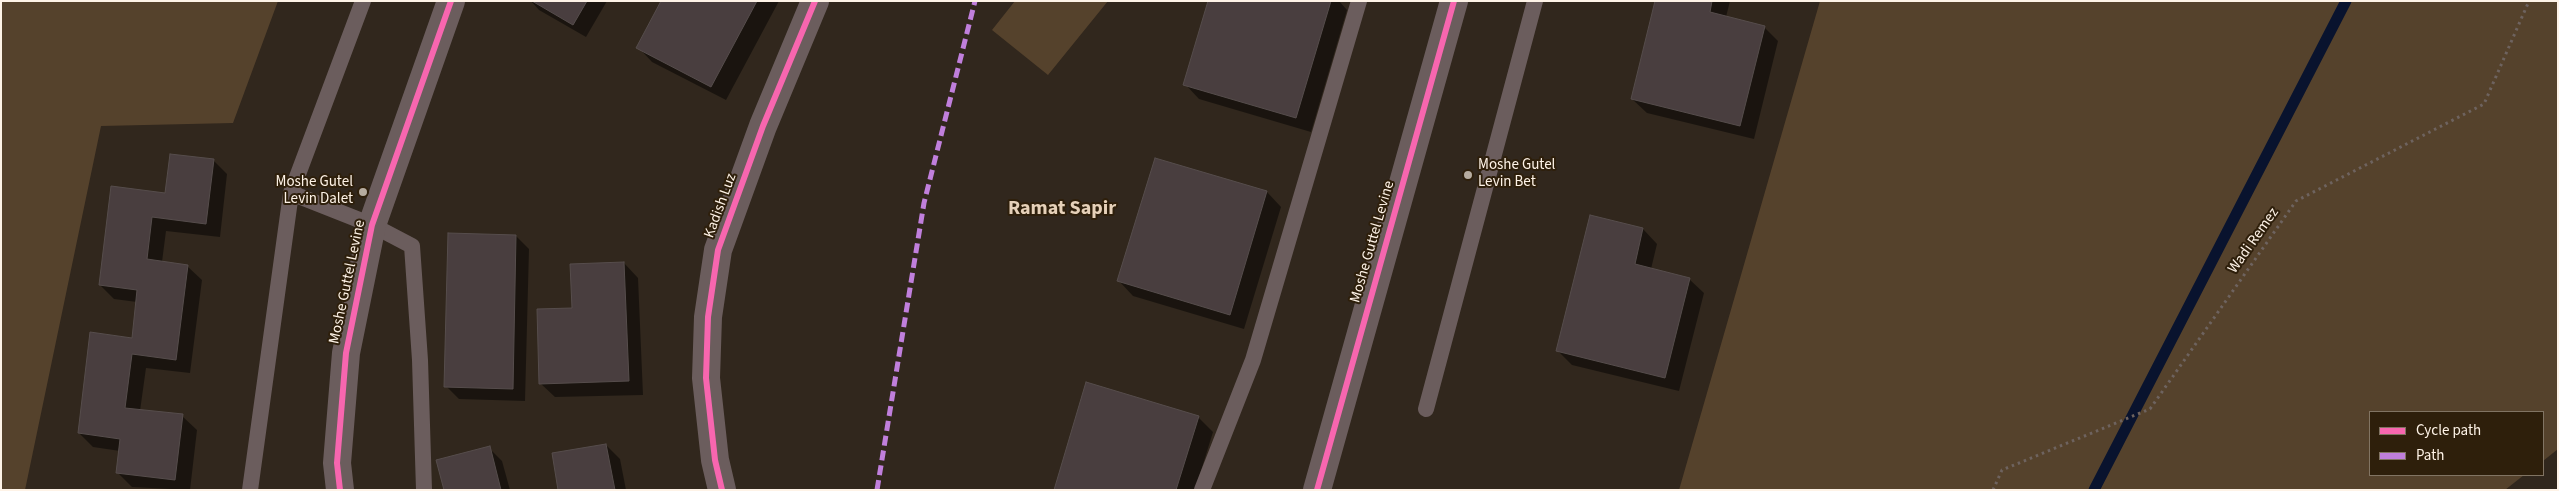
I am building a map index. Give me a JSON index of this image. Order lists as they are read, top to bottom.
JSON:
{
  "streets": {
    "street": ["Kadish Luz", "Moshe Guttel Levine"],
    "path": ["Wadi Remez"]
  },
  "districts": ["Ramat Sapir"],
  "places": ["Moshe Gutel Levin Bet", "Moshe Gutel Levin Dalet"],
  "legend": ["Cycle path", "Path"]
}
